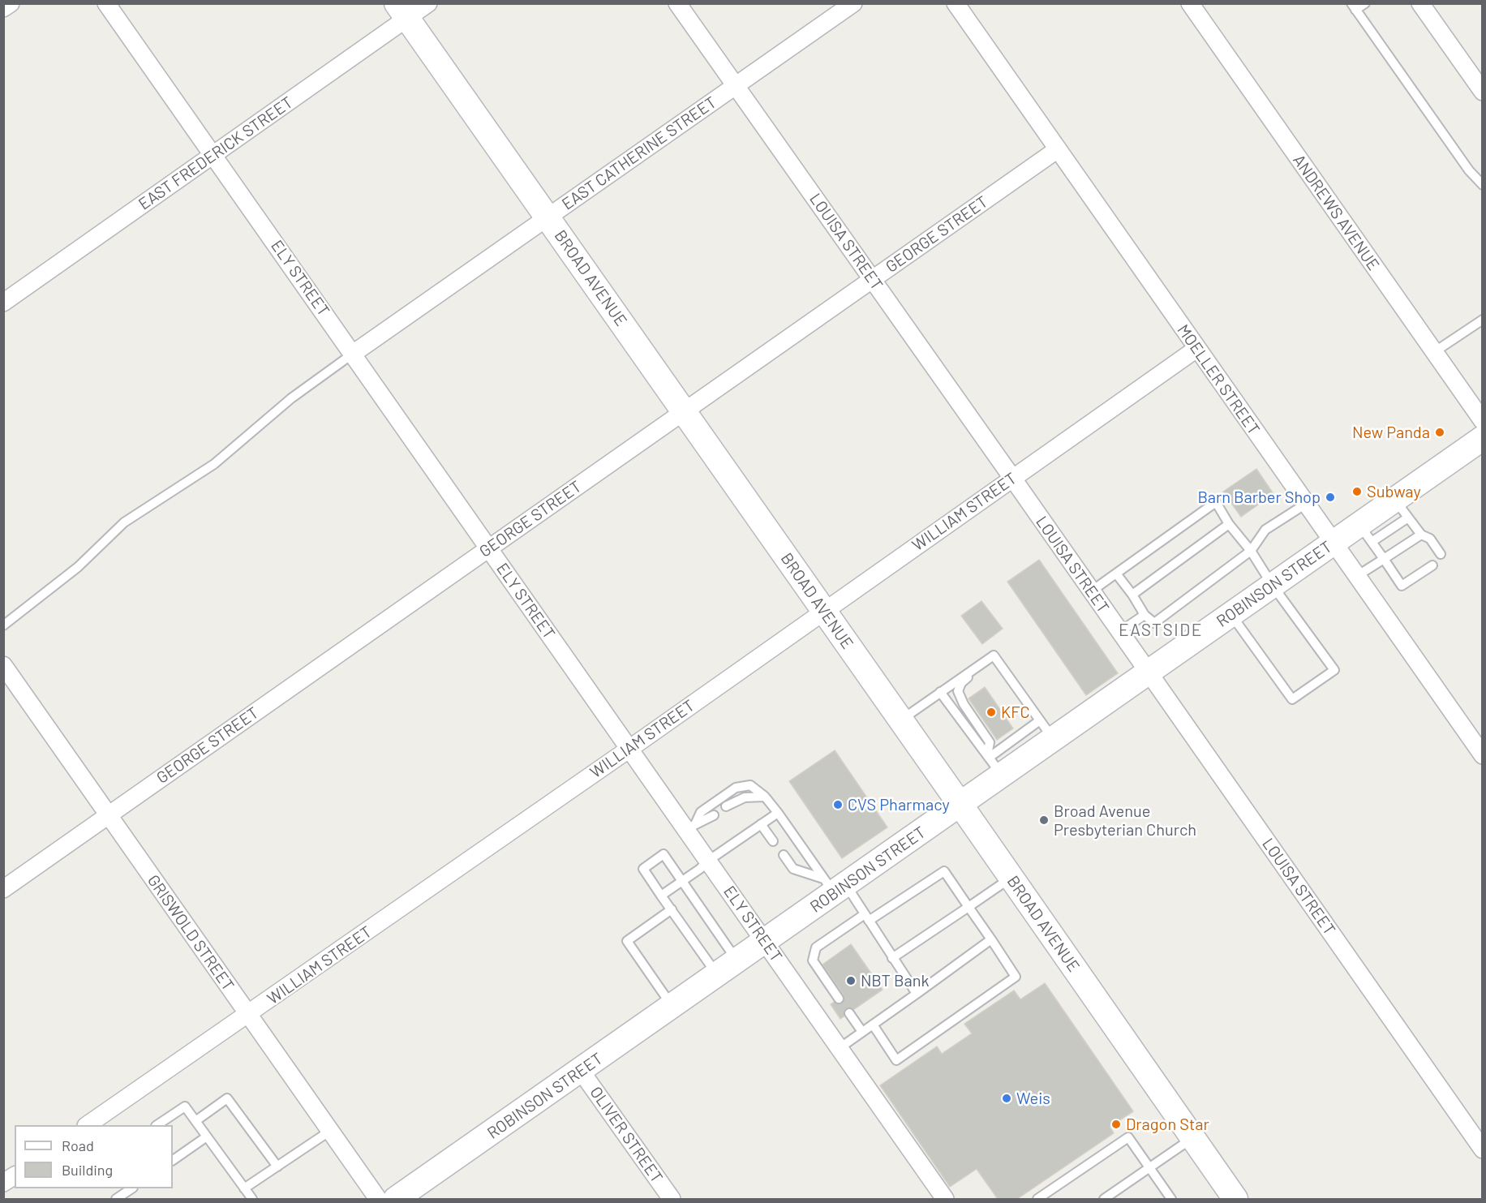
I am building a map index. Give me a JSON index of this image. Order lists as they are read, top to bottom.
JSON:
{
  "streets": {
    "main road": ["BROAD AVENUE", "ROBINSON STREET"],
    "street": [
      "EAST FREDERICK STREET",
      "EAST CATHERINE STREET",
      "ANDREWS AVENUE",
      "GEORGE STREET",
      "LOUISA STREET",
      "ELY STREET",
      "MOELLER STREET",
      "WILLIAM STREET",
      "GRISWOLD STREET",
      "OLIVER STREET"
    ]
  },
  "crossings": [
    ["EAST FREDERICK STREET", "ELY STREET"],
    ["EAST FREDERICK STREET", "BROAD AVENUE"],
    ["EAST CATHERINE STREET", "LOUISA STREET"],
    ["EAST CATHERINE STREET", "ELY STREET"],
    ["EAST CATHERINE STREET", "BROAD AVENUE"],
    ["GEORGE STREET", "LOUISA STREET"],
    ["GEORGE STREET", "ELY STREET"],
    ["GEORGE STREET", "BROAD AVENUE"],
    ["GEORGE STREET", "MOELLER STREET"],
    ["GEORGE STREET", "GRISWOLD STREET"],
    ["LOUISA STREET", "WILLIAM STREET"],
    ["LOUISA STREET", "ROBINSON STREET"],
    ["ELY STREET", "WILLIAM STREET"],
    ["ELY STREET", "ROBINSON STREET"],
    ["BROAD AVENUE", "WILLIAM STREET"],
    ["BROAD AVENUE", "ROBINSON STREET"],
    ["MOELLER STREET", "WILLIAM STREET"],
    ["MOELLER STREET", "ROBINSON STREET"],
    ["WILLIAM STREET", "GRISWOLD STREET"],
    ["ROBINSON STREET", "OLIVER STREET"]
  ],
  "districts": ["EASTSIDE"],
  "places": [
    "New Panda",
    "Subway",
    "Barn Barber Shop",
    "KFC",
    "CVS Pharmacy",
    "Broad Avenue Presbyterian Church",
    "NBT Bank",
    "Weis",
    "Dragon Star"
  ],
  "legend": ["Road", "Building"]
}
